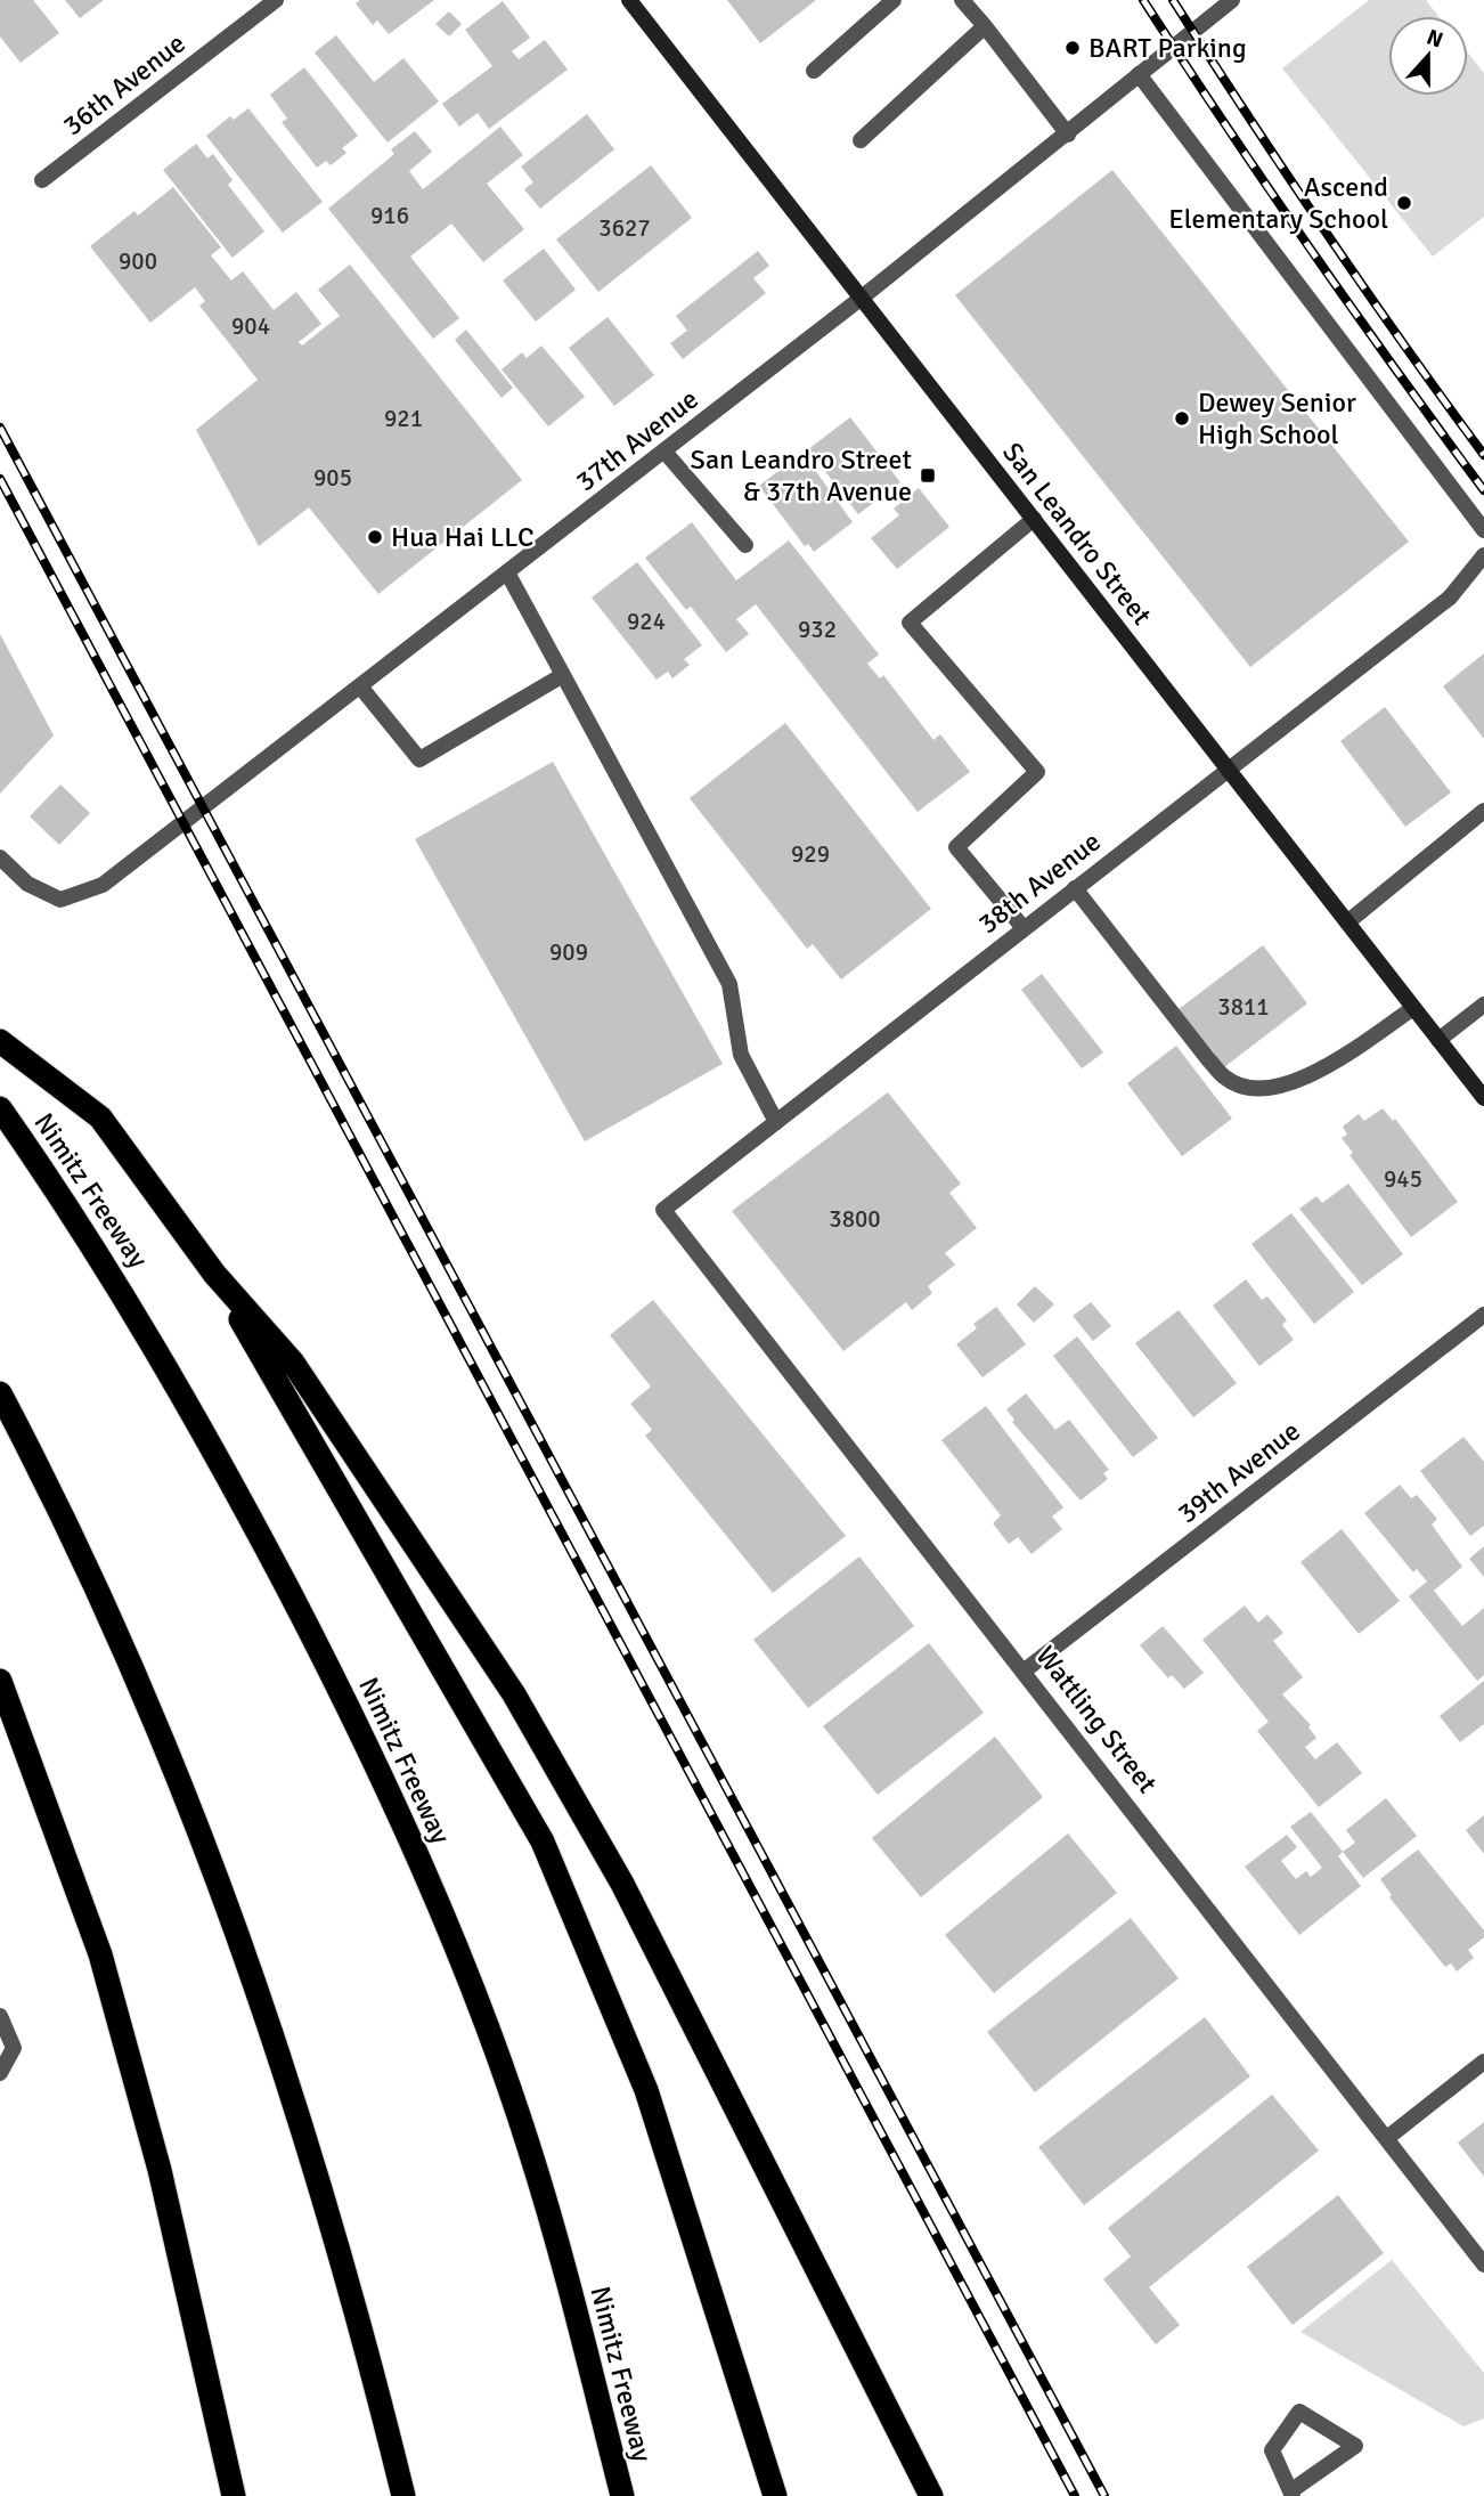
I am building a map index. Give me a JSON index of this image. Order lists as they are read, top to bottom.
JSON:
{
  "streets": {
    "highway": ["Nimitz Freeway"],
    "main road": ["San Leandro Street"],
    "street": [
      "36th Avenue",
      "37th Avenue",
      "38th Avenue",
      "39th Avenue",
      "Wattling Street"
    ]
  },
  "crossings": [
    ["37th Avenue", "San Leandro Street"],
    ["San Leandro Street", "38th Avenue"],
    ["38th Avenue", "Wattling Street"],
    ["39th Avenue", "Wattling Street"]
  ],
  "places": {
    "other": [
      "BART Parking",
      "Ascend Elementary School",
      "Dewey Senior High School",
      "Hua Hai LLC"
    ],
    "transit": ["San Leandro Street & 37th Avenue"]
  },
  "house_numbers": [
    "916",
    "3627",
    "900",
    "904",
    "921",
    "905",
    "924",
    "932",
    "929",
    "909",
    "3811",
    "945",
    "3800"
  ],
  "north": "top"
}
